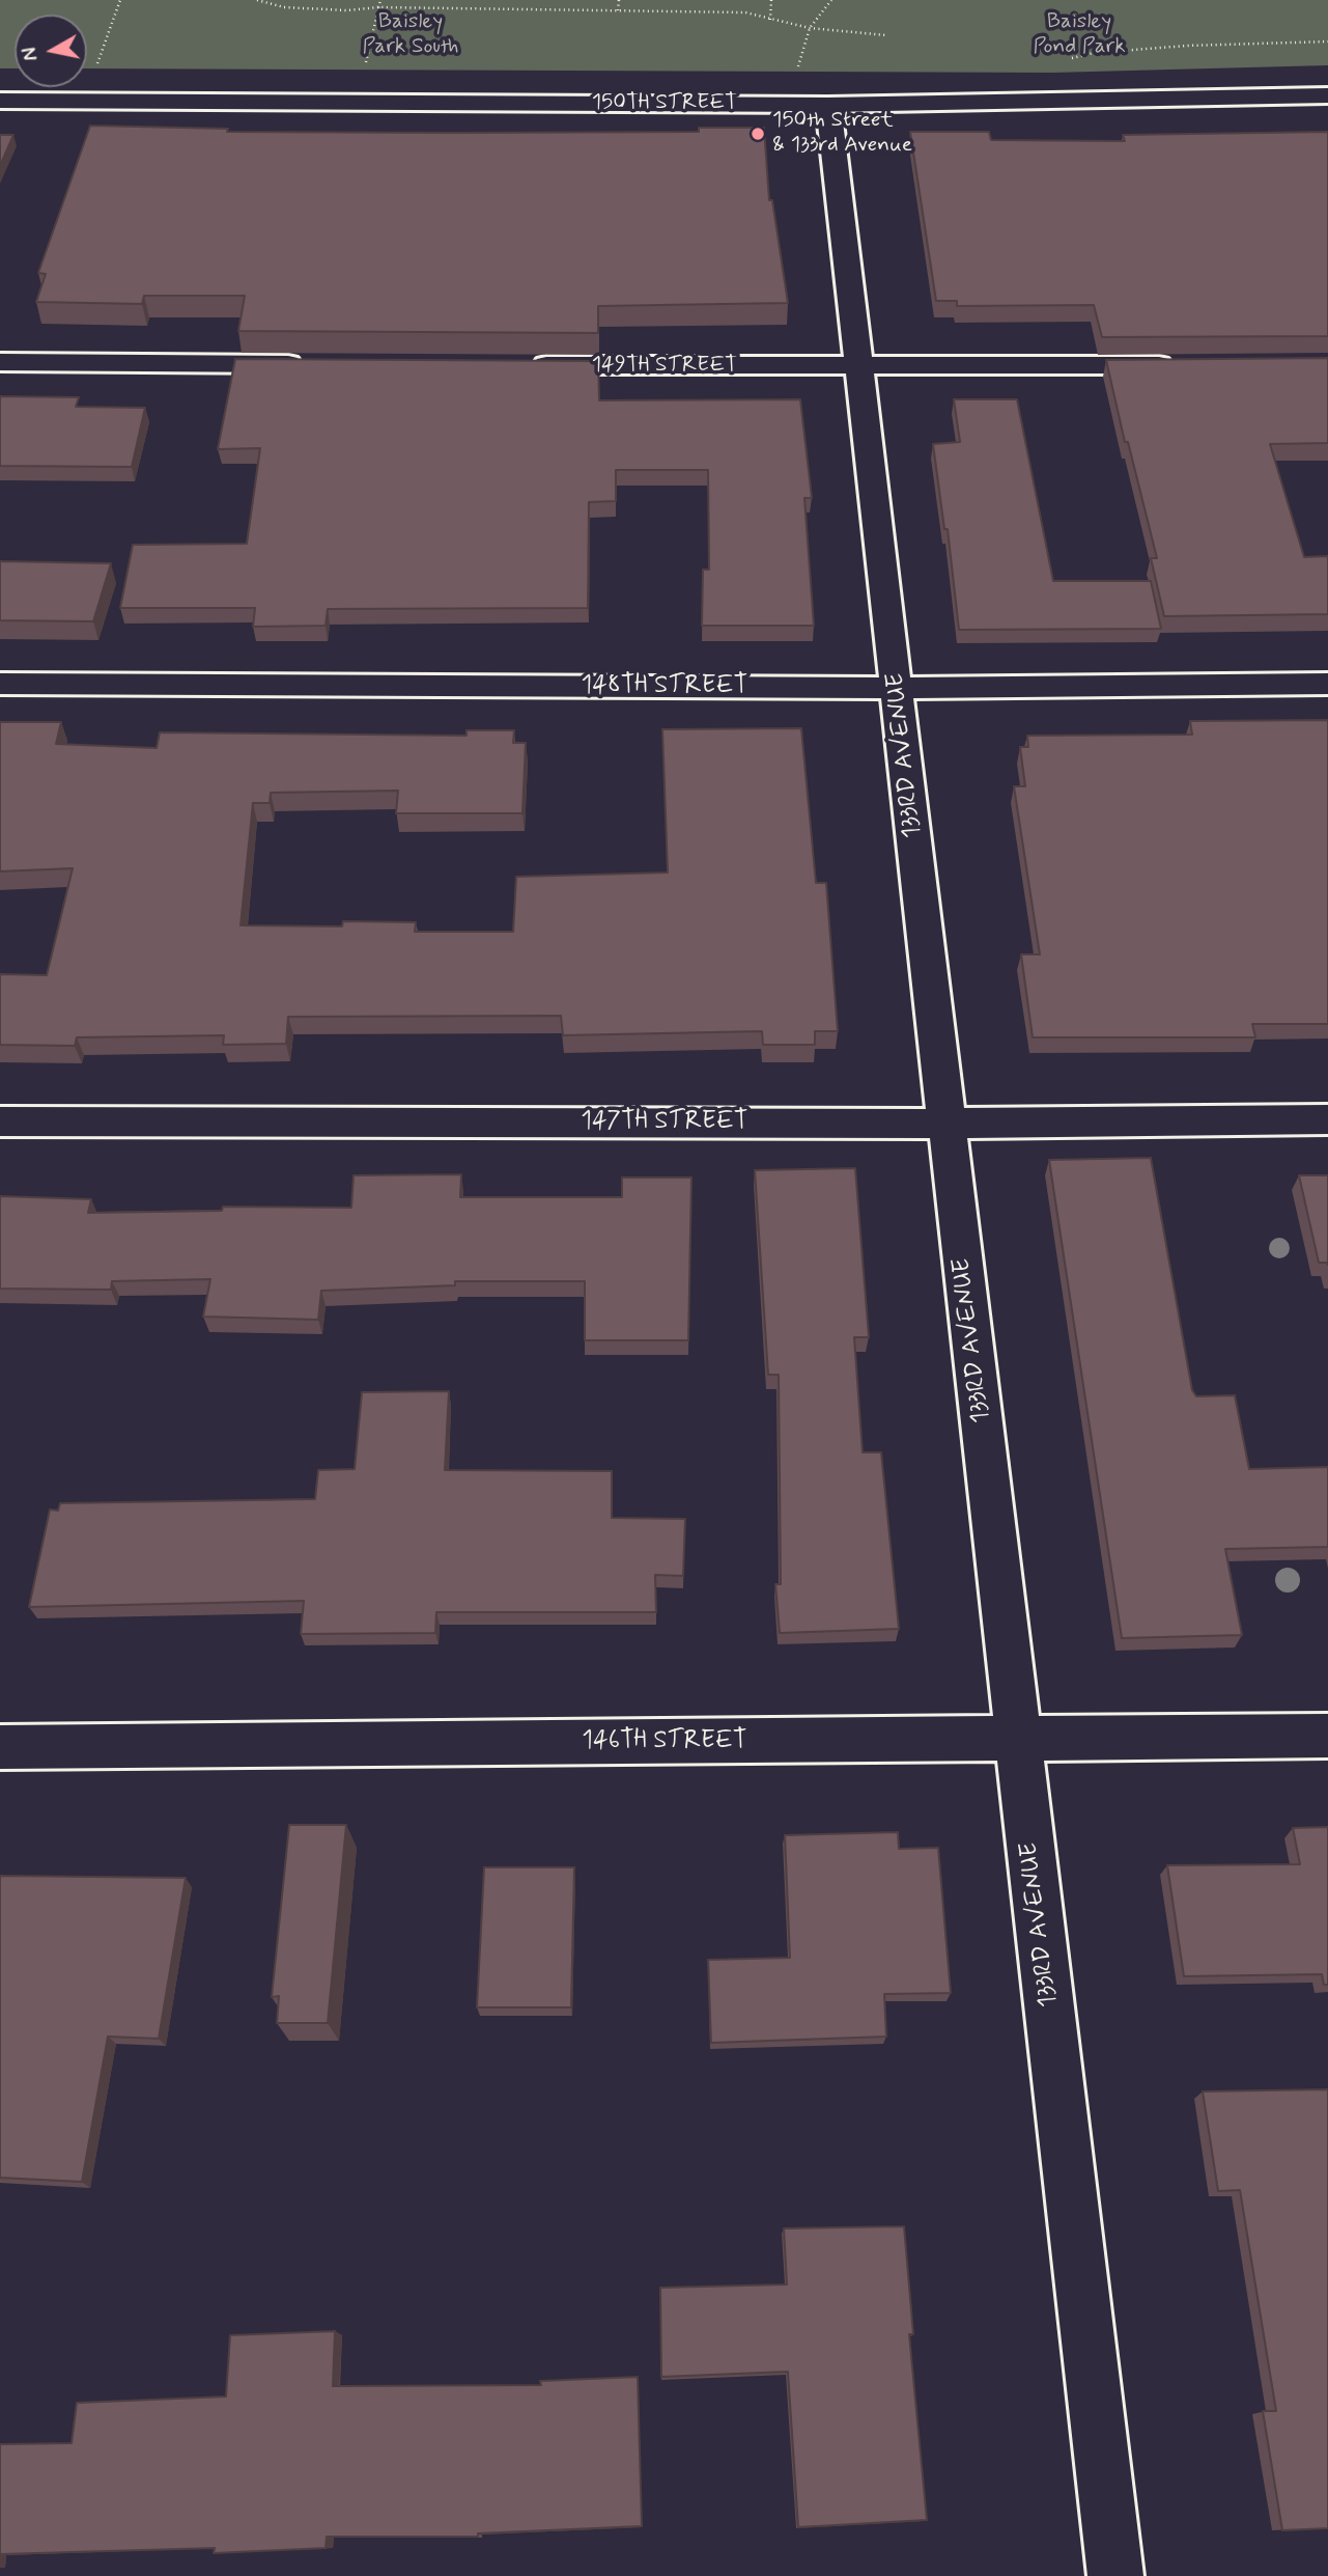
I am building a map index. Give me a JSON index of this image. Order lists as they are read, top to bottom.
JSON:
{
  "streets": {
    "street": [
      "150TH STREET",
      "149TH STREET",
      "148TH STREET",
      "133RD AVENUE",
      "147TH STREET",
      "146TH STREET"
    ]
  },
  "crossings": [
    ["150TH STREET", "133RD AVENUE"],
    ["149TH STREET", "133RD AVENUE"],
    ["148TH STREET", "133RD AVENUE"],
    ["133RD AVENUE", "147TH STREET"],
    ["133RD AVENUE", "146TH STREET"]
  ],
  "parks": ["Baisley Park South", "Baisley Pond Park"],
  "places": ["150th Street & 133rd Avenue"],
  "north": "left"
}
